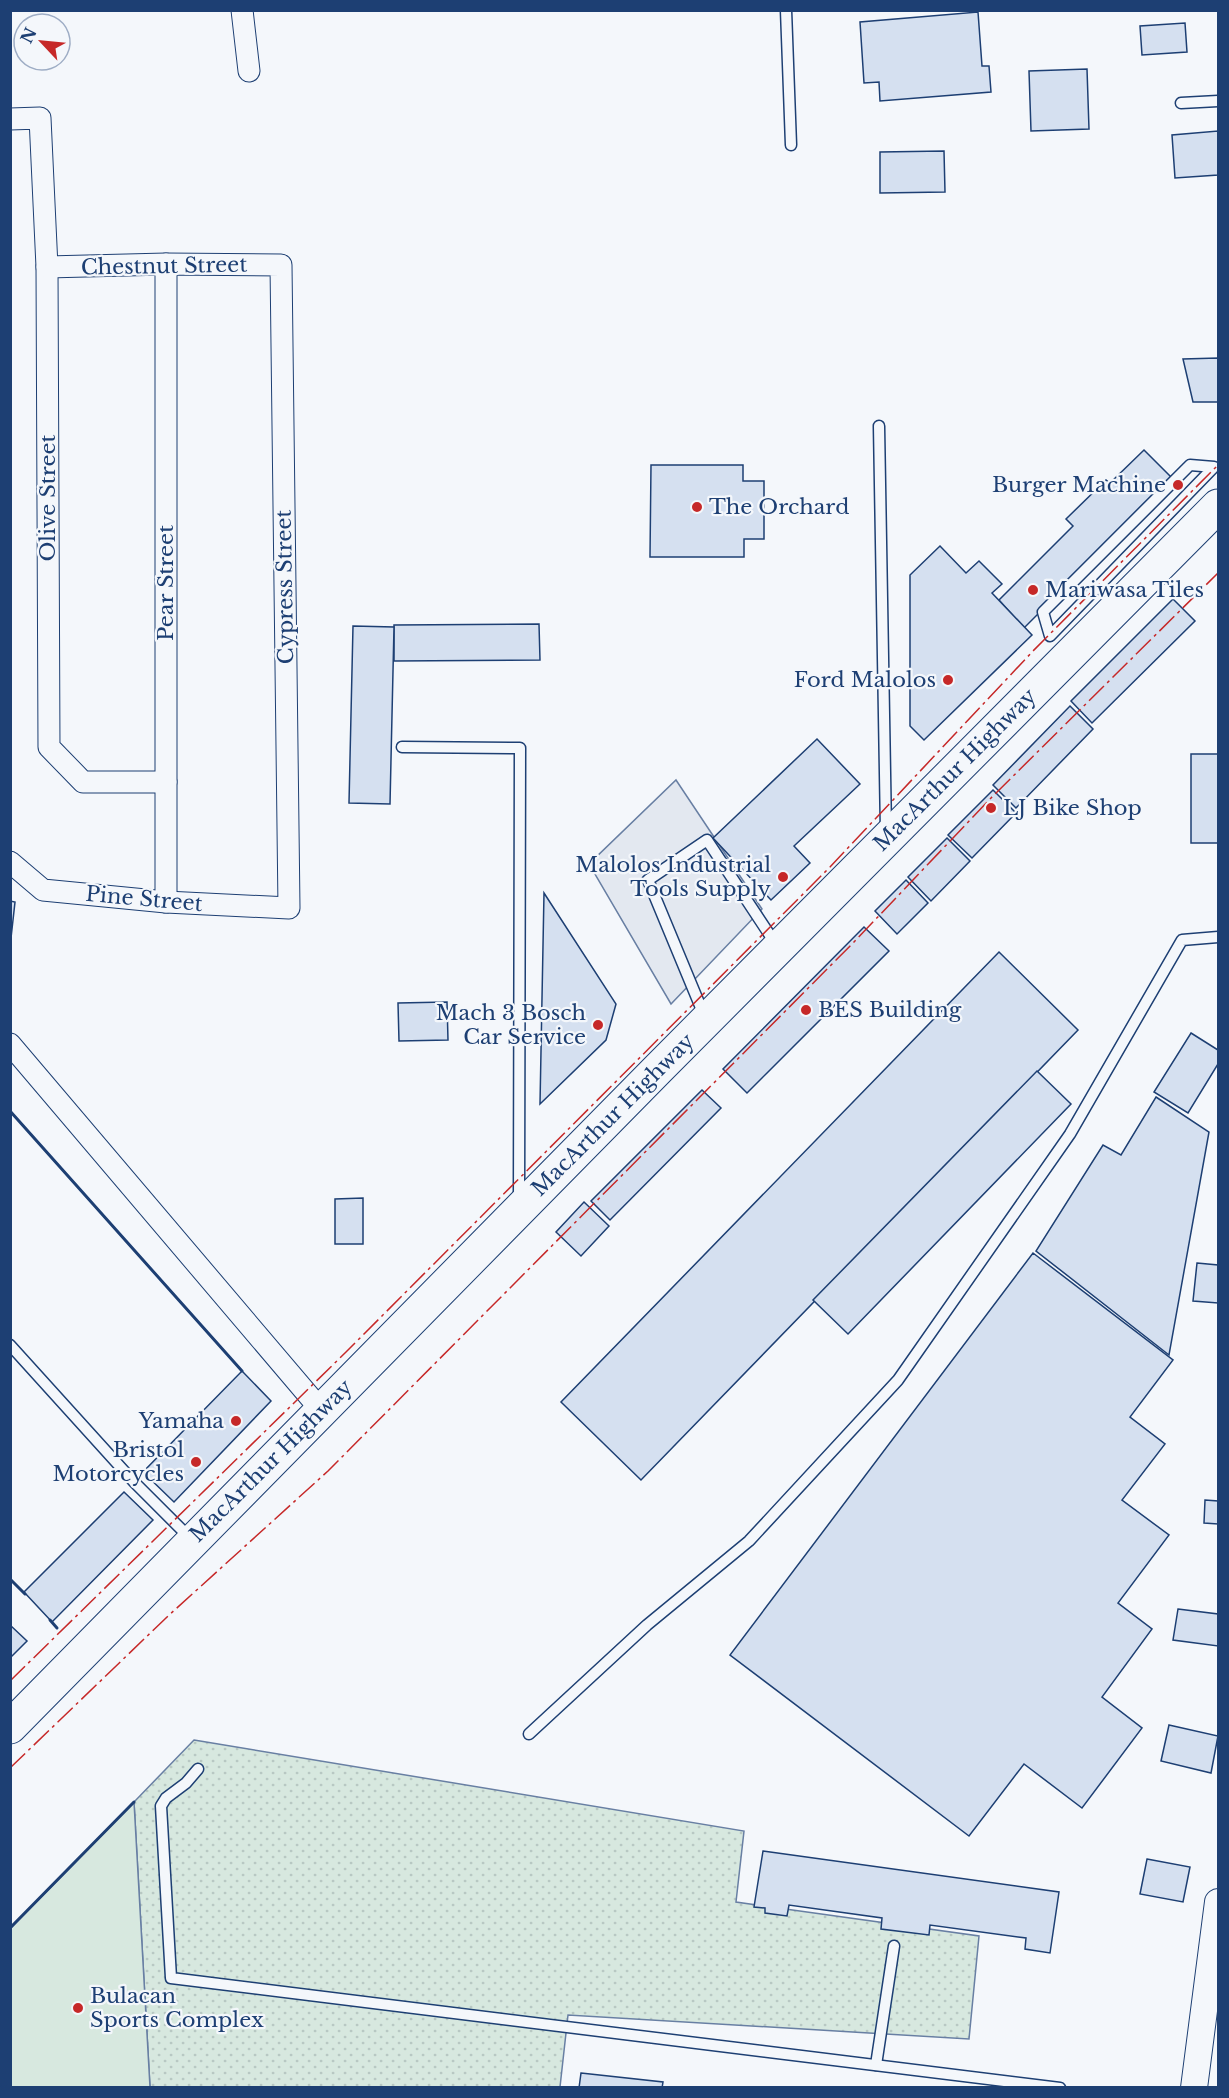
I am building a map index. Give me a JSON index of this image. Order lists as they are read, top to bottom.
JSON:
{
  "streets": {
    "highway": ["MacArthur Highway"],
    "street": [
      "Chestnut Street",
      "Olive Street",
      "Pear Street",
      "Cypress Street",
      "Pine Street"
    ]
  },
  "crossings": [
    ["Chestnut Street", "Olive Street"],
    ["Chestnut Street", "Pear Street"],
    ["Chestnut Street", "Cypress Street"],
    ["Olive Street", "Pear Street"],
    ["Pear Street", "Pine Street"],
    ["Cypress Street", "Pine Street"]
  ],
  "places": [
    "Burger Machine",
    "The Orchard",
    "Mariwasa Tiles",
    "Ford Malolos",
    "LJ Bike Shop",
    "Malolos Industrial Tools Supply",
    "BES Building",
    "Mach 3 Bosch Car Service",
    "Yamaha",
    "Bristol Motorcycles",
    "Bulacan Sports Complex"
  ],
  "north": "top left"
}
